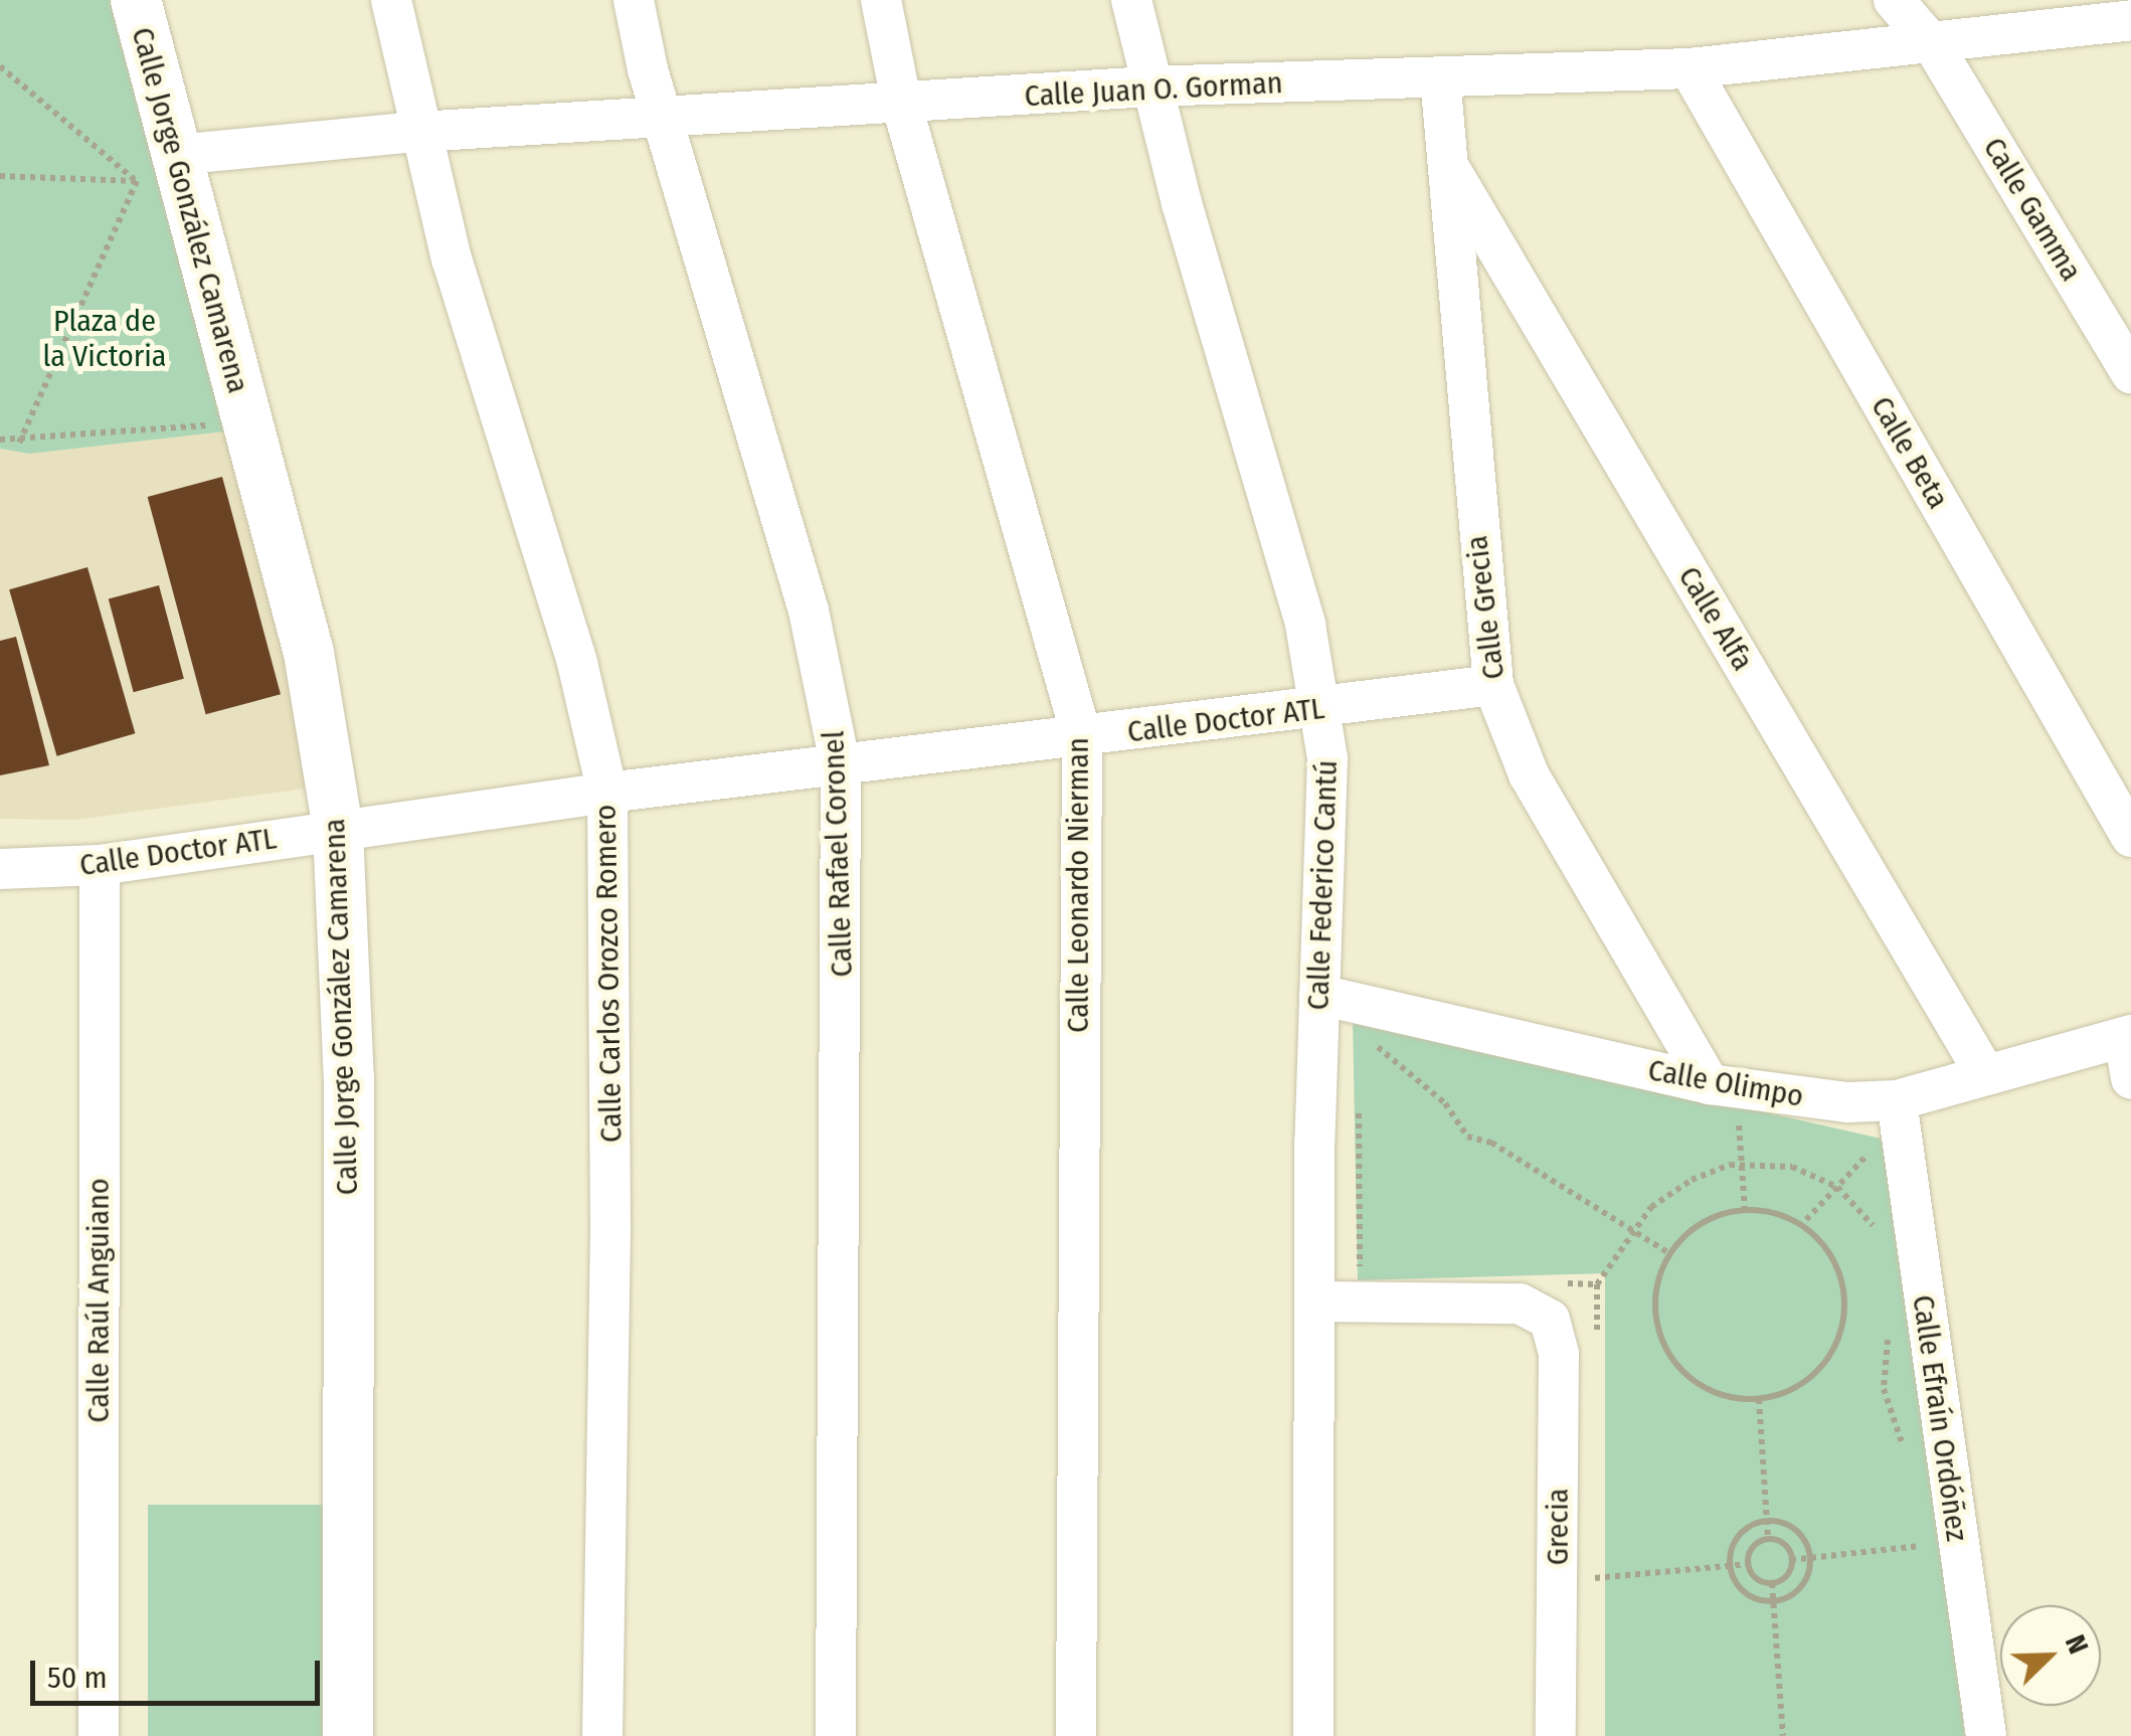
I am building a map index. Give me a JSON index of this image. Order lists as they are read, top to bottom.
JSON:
{
  "streets": {
    "street": [
      "Calle Juan O. Gorman",
      "Calle Gamma",
      "Calle Jorge González Camarena",
      "Calle Beta",
      "Calle Grecia",
      "Calle Alfa",
      "Calle Doctor ATL",
      "Calle Rafael Coronel",
      "Calle Leonardo Nierman",
      "Calle Federico Cantú",
      "Calle Carlos Orozco Romero",
      "Calle Olimpo",
      "Calle Raúl Anguiano",
      "Calle Efraín Ordóñez",
      "Grecia"
    ]
  },
  "crossings": [
    ["Calle Juan O. Gorman", "Calle Gamma"],
    ["Calle Juan O. Gorman", "Calle Jorge González Camarena"],
    ["Calle Juan O. Gorman", "Calle Beta"],
    ["Calle Juan O. Gorman", "Calle Grecia"],
    ["Calle Juan O. Gorman", "Calle Rafael Coronel"],
    ["Calle Juan O. Gorman", "Calle Leonardo Nierman"],
    ["Calle Juan O. Gorman", "Calle Federico Cantú"],
    ["Calle Juan O. Gorman", "Calle Carlos Orozco Romero"],
    ["Calle Jorge González Camarena", "Calle Doctor ATL"],
    ["Calle Grecia", "Calle Alfa"],
    ["Calle Grecia", "Calle Doctor ATL"],
    ["Calle Grecia", "Calle Olimpo"],
    ["Calle Alfa", "Calle Olimpo"],
    ["Calle Doctor ATL", "Calle Rafael Coronel"],
    ["Calle Doctor ATL", "Calle Leonardo Nierman"],
    ["Calle Doctor ATL", "Calle Federico Cantú"],
    ["Calle Doctor ATL", "Calle Carlos Orozco Romero"],
    ["Calle Doctor ATL", "Calle Raúl Anguiano"],
    ["Calle Federico Cantú", "Calle Olimpo"],
    ["Calle Federico Cantú", "Grecia"],
    ["Calle Olimpo", "Calle Efraín Ordóñez"]
  ],
  "parks": ["Plaza de la Victoria"],
  "scale_bar": "50 m",
  "north": "top right"
}
